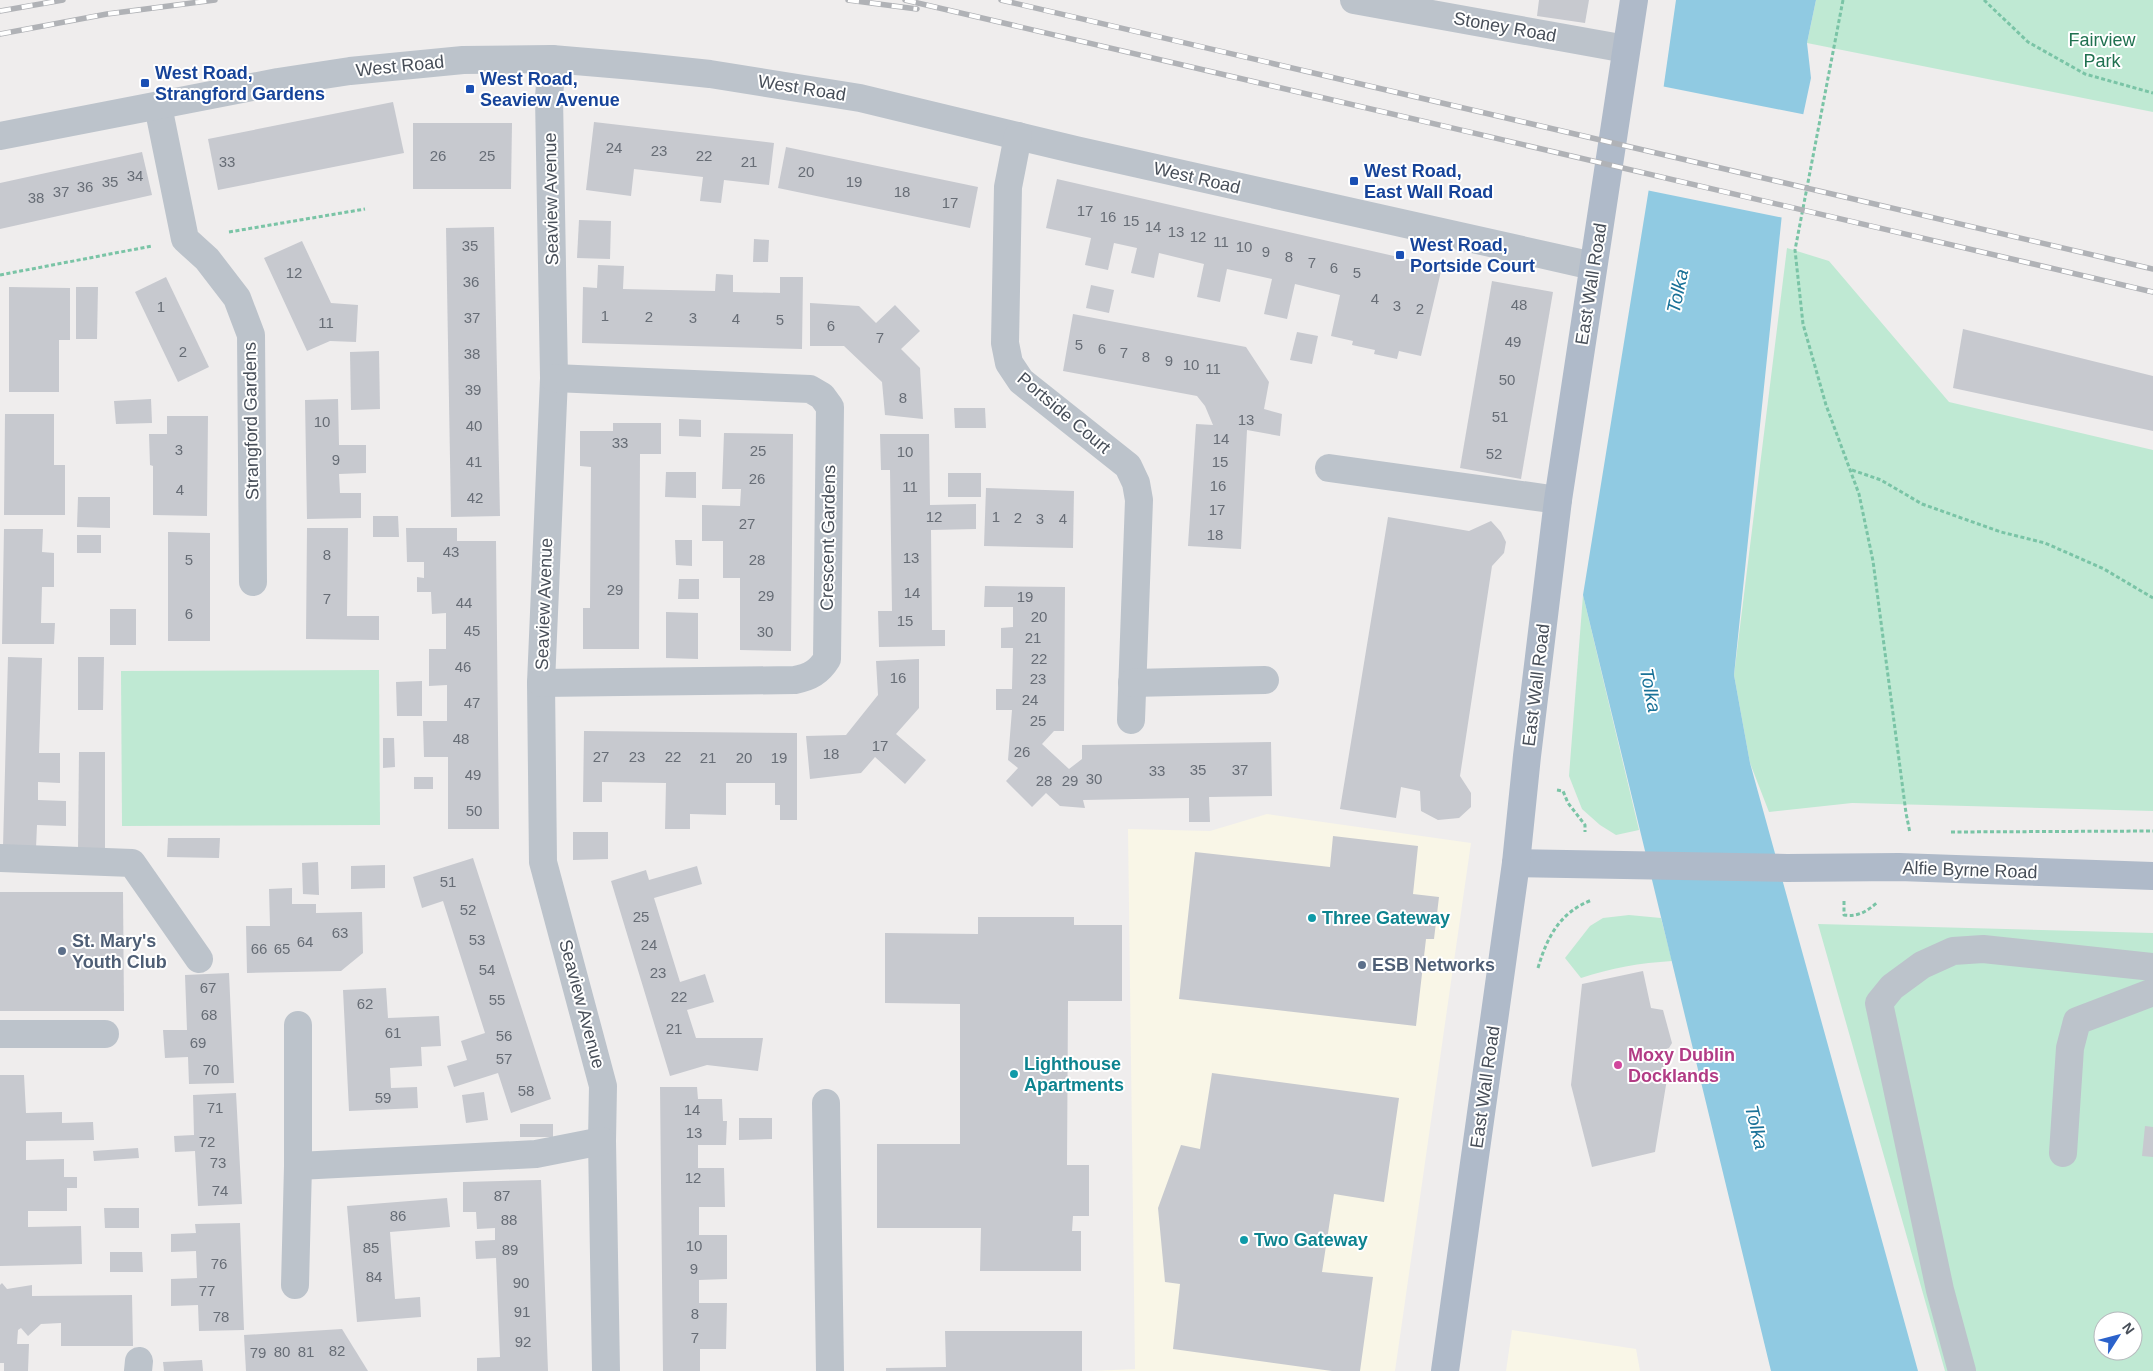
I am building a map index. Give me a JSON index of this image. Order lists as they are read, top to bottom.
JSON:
{
  "streets": {
    "main road": ["East Wall Road", "Alfie Byrne Road"],
    "street": [
      "Stoney Road",
      "West Road",
      "Seaview Avenue",
      "Portside Court",
      "Strangford Gardens",
      "Crescent Gardens"
    ]
  },
  "crossings": [
    ["Stoney Road", "East Wall Road"],
    ["West Road", "Seaview Avenue"],
    ["West Road", "East Wall Road"],
    ["West Road", "Portside Court"],
    ["West Road", "Strangford Gardens"],
    ["Seaview Avenue", "Crescent Gardens"],
    ["East Wall Road", "Alfie Byrne Road"]
  ],
  "water": ["Tolka"],
  "parks": ["Fairview Park"],
  "places": {
    "transit": [
      "West Road, Strangford Gardens",
      "West Road, Seaview Avenue",
      "West Road, East Wall Road",
      "West Road, Portside Court"
    ],
    "other": [
      "Three Gateway",
      "St. Mary's Youth Club",
      "ESB Networks",
      "Moxy Dublin Docklands",
      "Lighthouse Apartments",
      "Two Gateway"
    ]
  },
  "house_numbers": [
    "24",
    "23",
    "26",
    "25",
    "22",
    "33",
    "21",
    "20",
    "34",
    "35",
    "19",
    "36",
    "37",
    "18",
    "38",
    "17",
    "17",
    "16",
    "15",
    "14",
    "13",
    "12",
    "11",
    "35",
    "10",
    "9",
    "8",
    "7",
    "6",
    "12",
    "5",
    "36",
    "4",
    "48",
    "3",
    "1",
    "2",
    "1",
    "2",
    "37",
    "3",
    "4",
    "5",
    "11",
    "6",
    "7",
    "49",
    "5",
    "6",
    "2",
    "7",
    "38",
    "8",
    "9",
    "10",
    "11",
    "50",
    "39",
    "8",
    "51",
    "13",
    "10",
    "40",
    "14",
    "33",
    "3",
    "25",
    "10",
    "52",
    "9",
    "41",
    "15",
    "26",
    "16",
    "11",
    "4",
    "42",
    "17",
    "12",
    "1",
    "2",
    "3",
    "4",
    "27",
    "18",
    "43",
    "8",
    "13",
    "5",
    "28",
    "29",
    "14",
    "29",
    "19",
    "7",
    "44",
    "6",
    "20",
    "15",
    "45",
    "30",
    "21",
    "22",
    "46",
    "16",
    "23",
    "24",
    "47",
    "25",
    "48",
    "17",
    "26",
    "18",
    "27",
    "23",
    "22",
    "21",
    "20",
    "19",
    "35",
    "37",
    "33",
    "49",
    "30",
    "28",
    "29",
    "50",
    "51",
    "52",
    "25",
    "63",
    "53",
    "64",
    "24",
    "66",
    "65",
    "54",
    "23",
    "67",
    "22",
    "55",
    "62",
    "68",
    "21",
    "61",
    "56",
    "69",
    "57",
    "70",
    "58",
    "59",
    "71",
    "14",
    "13",
    "72",
    "73",
    "12",
    "74",
    "87",
    "86",
    "88",
    "10",
    "85",
    "89",
    "76",
    "9",
    "84",
    "90",
    "77",
    "91",
    "8",
    "78",
    "7",
    "92",
    "82",
    "80",
    "81",
    "79"
  ],
  "north": "top right"
}
